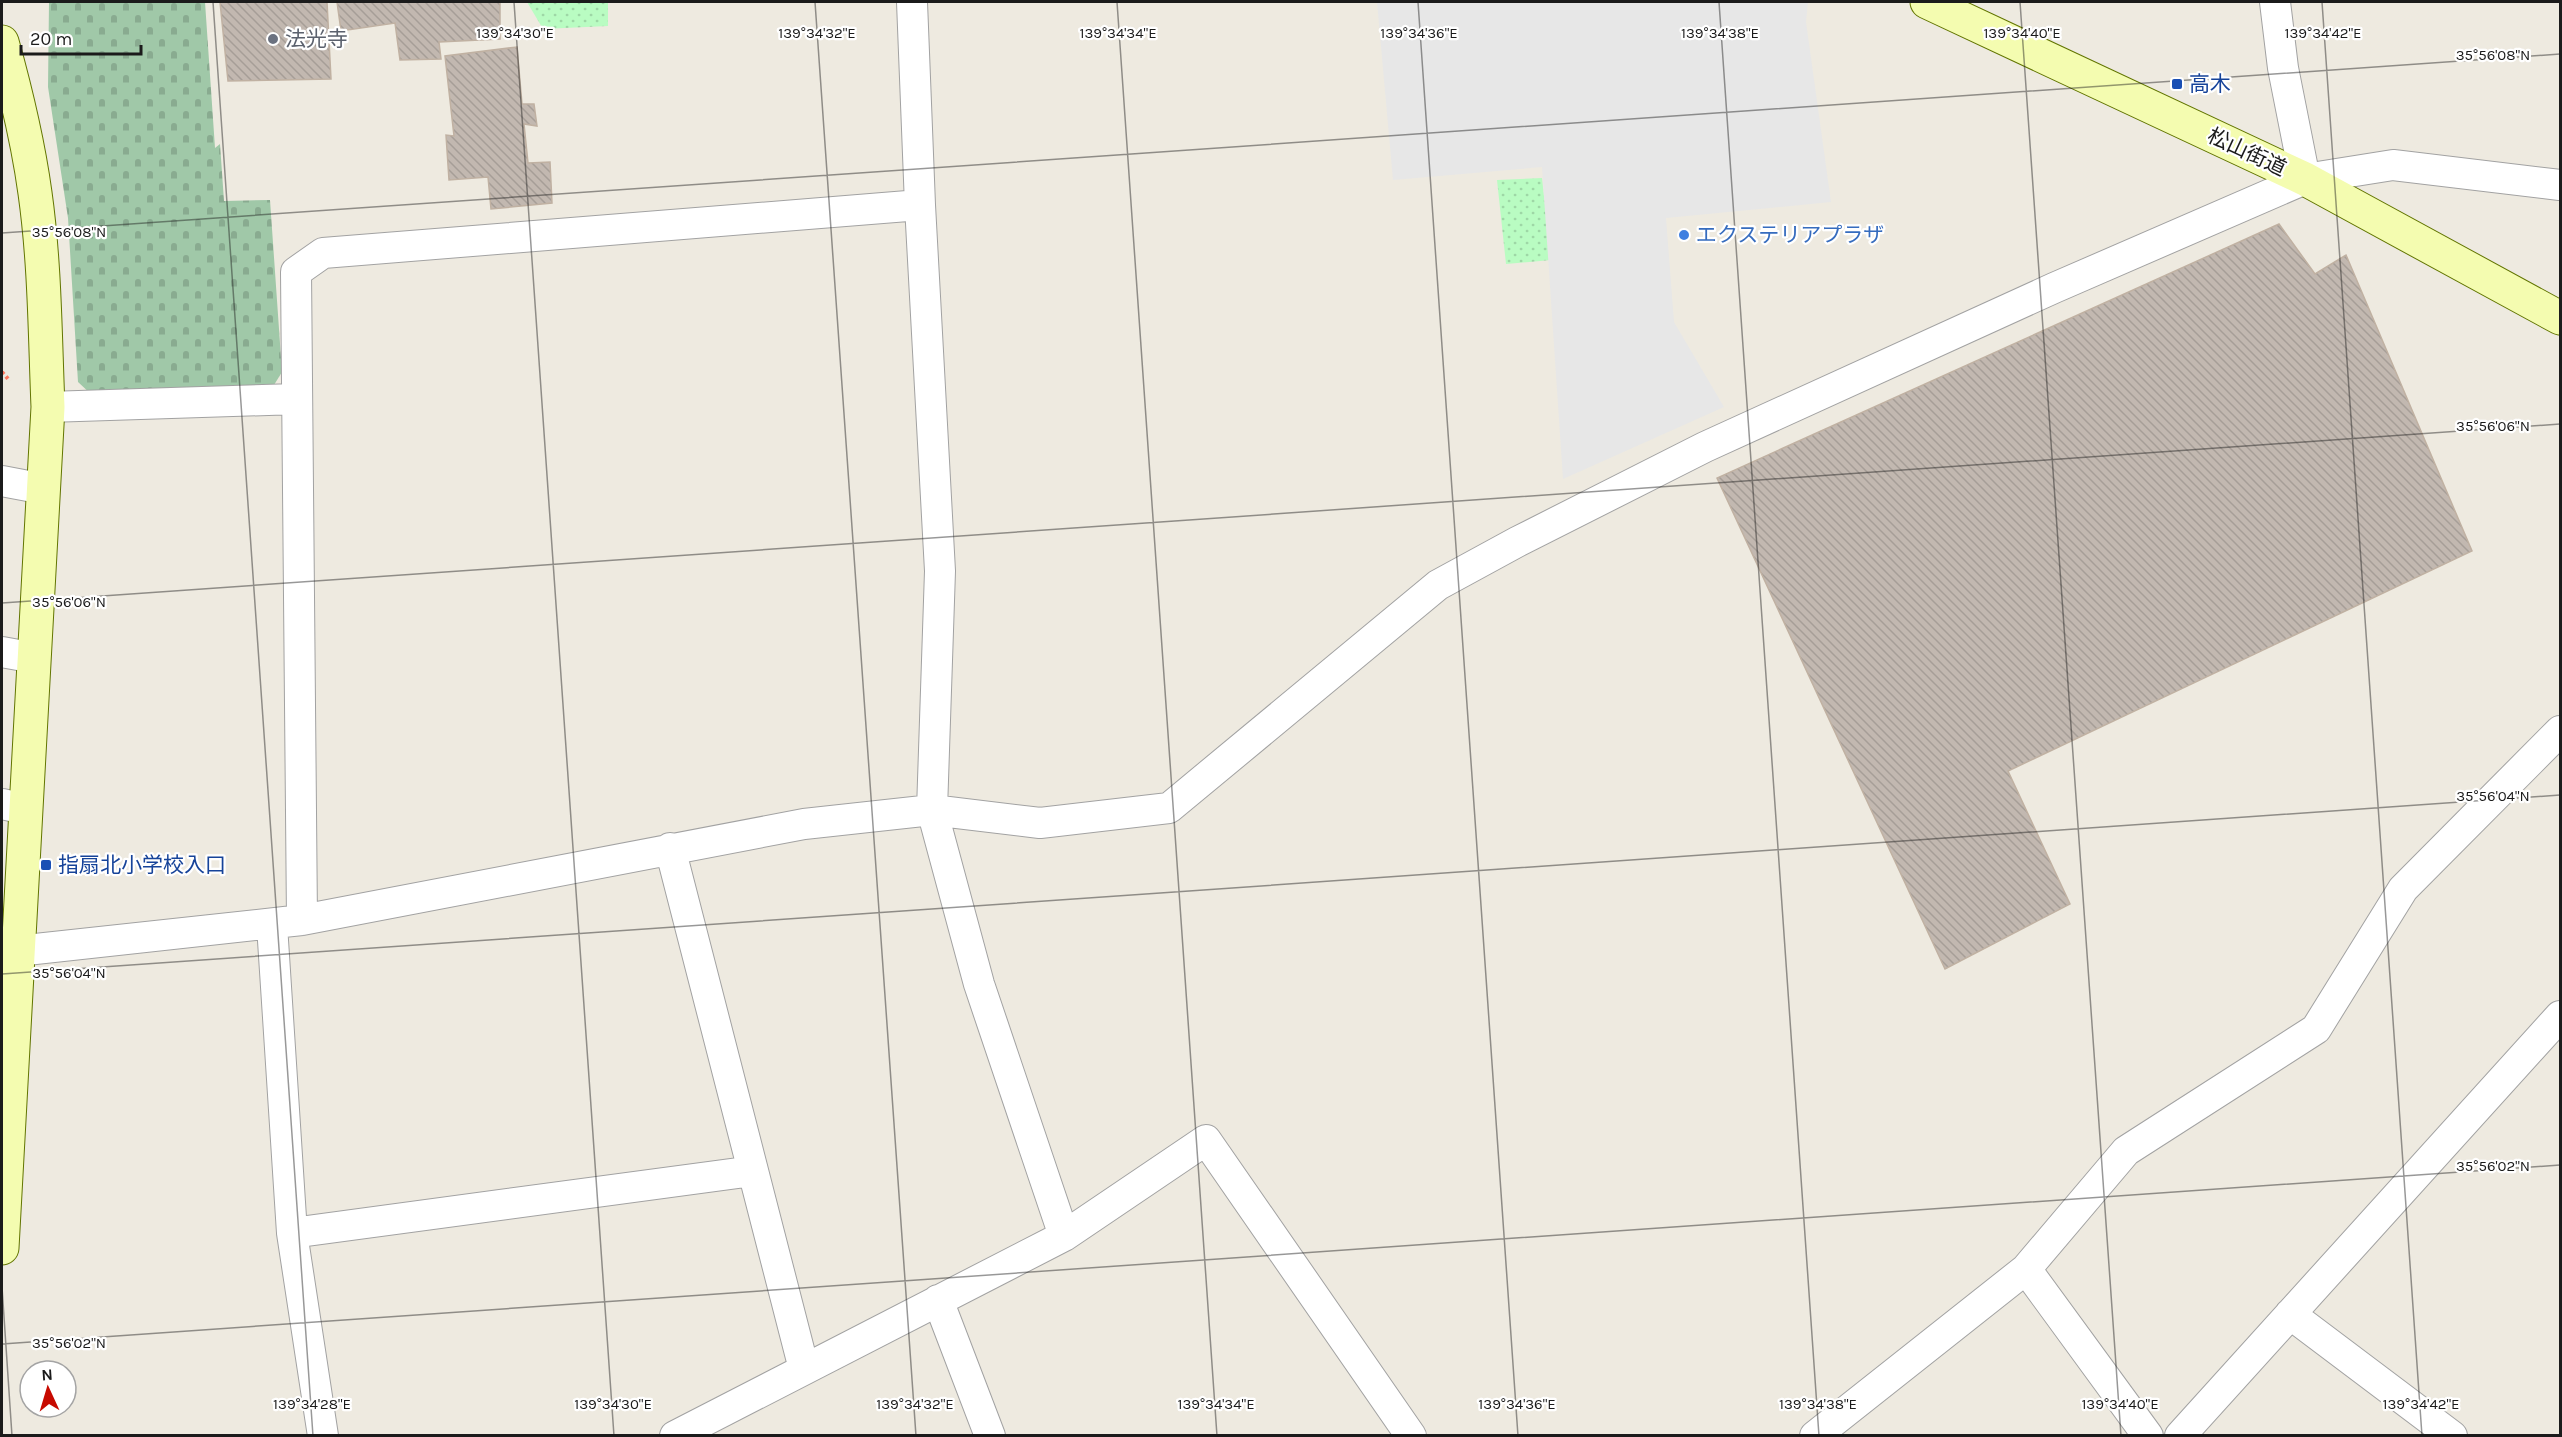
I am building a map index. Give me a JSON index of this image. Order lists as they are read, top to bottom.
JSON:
{
  "streets": {
    "street": ["松山街道"]
  },
  "places": {
    "other": ["法光寺", "エクステリアプラザ"],
    "transit": ["高木", "指扇北小学校入口"]
  },
  "scale_bar": "20 m",
  "north": "top",
  "coordinates": [
    "139°34'30\"E",
    "139°34'32\"E",
    "139°34'34\"E",
    "139°34'36\"E",
    "139°34'38\"E",
    "139°34'40\"E",
    "139°34'42\"E",
    "35°56'08\"N",
    "35°56'06\"N",
    "35°56'04\"N",
    "35°56'02\"N",
    "139°34'28\"E"
  ]
}
